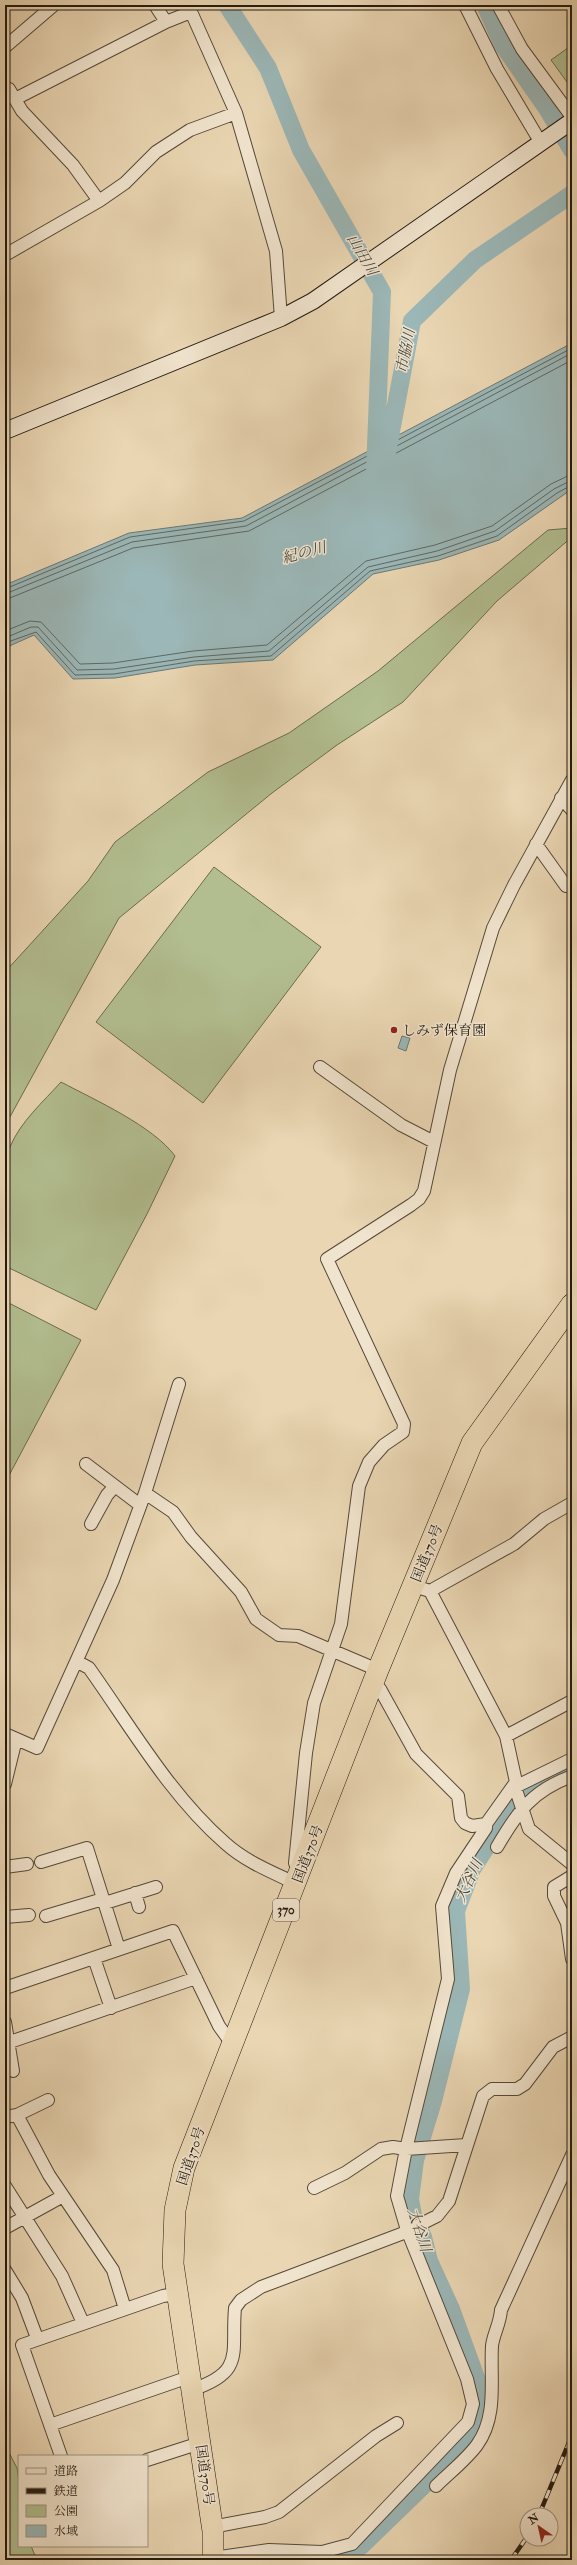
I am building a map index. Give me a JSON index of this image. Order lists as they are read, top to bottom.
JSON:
{
  "streets": {
    "highway": ["国道370号", "370"]
  },
  "water": [
    "山田川",
    "市脇川",
    "紀の川",
    "大谷川"
  ],
  "places": ["しみず保育園"],
  "legend": [
    "道路",
    "鉄道",
    "公園",
    "水域"
  ],
  "north": "top left"
}
